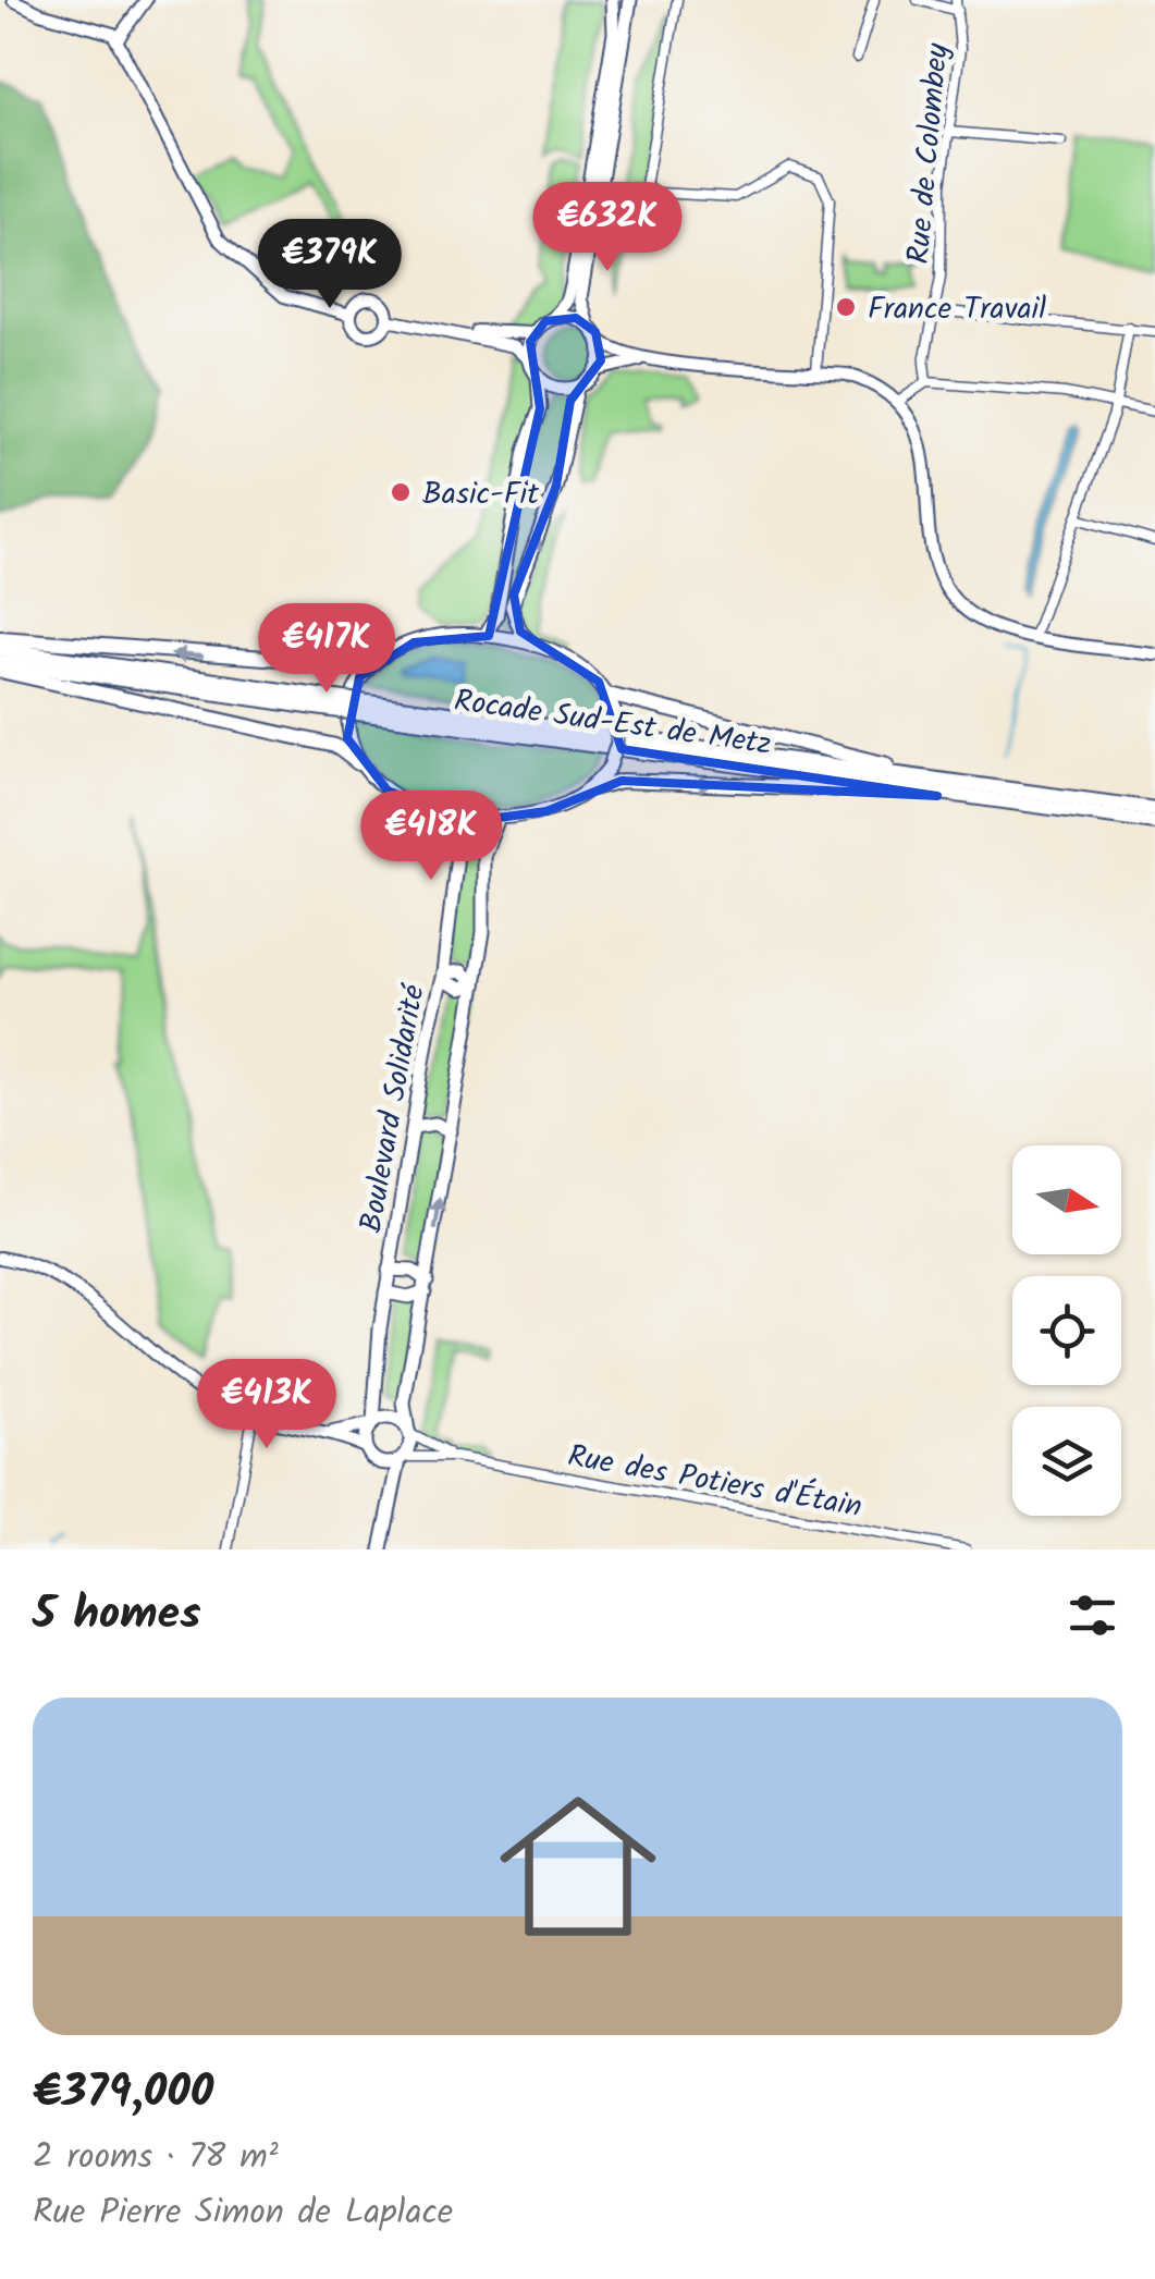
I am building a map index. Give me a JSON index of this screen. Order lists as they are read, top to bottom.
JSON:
{
  "streets": {
    "highway": ["Rocade Sud-Est de Metz"],
    "main road": ["Boulevard Solidarité"],
    "street": ["Rue de Colombey", "Rue des Potiers d'Étain"]
  },
  "crossings": [
    ["Boulevard Solidarité", "Rue des Potiers d'Étain"]
  ],
  "places": ["France Travail", "Basic-Fit"],
  "north": "right",
  "page": {
    "price": [
      "€632K",
      "€379K",
      "€417K",
      "€418K",
      "€413K"
    ],
    "heading": "5 homes",
    "list": [
      {
        "name": "€379,000",
        "note": "2 rooms · 78 m² · Rue Pierre Simon de Laplace"
      }
    ]
  }
}
